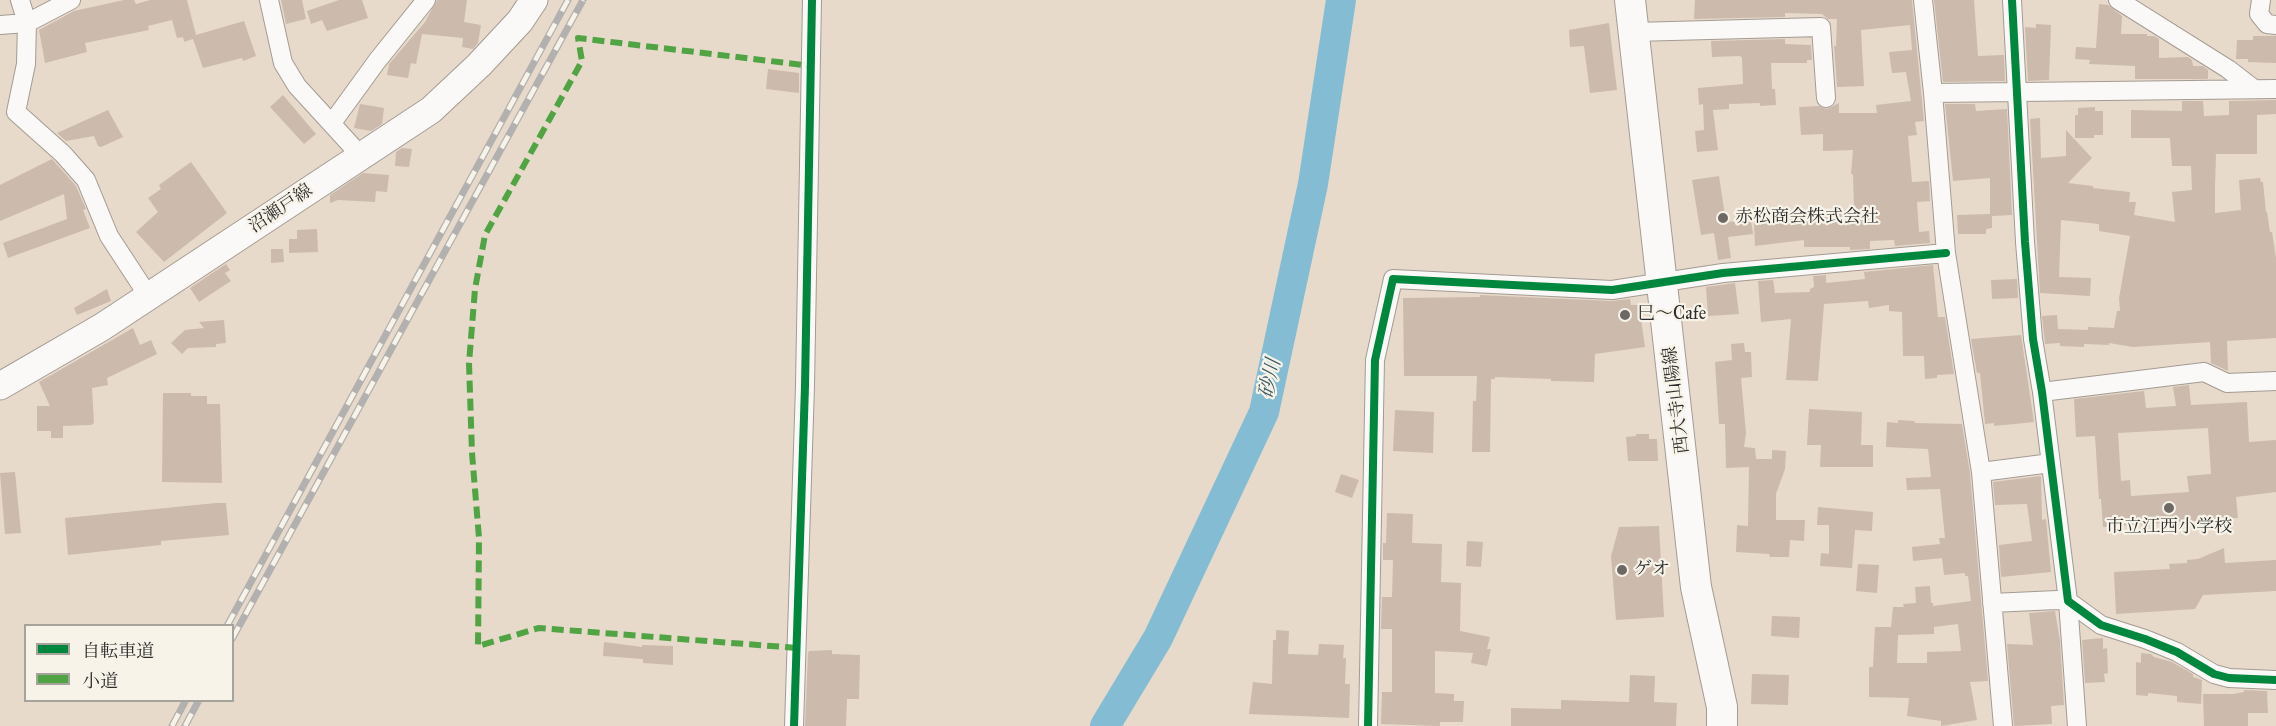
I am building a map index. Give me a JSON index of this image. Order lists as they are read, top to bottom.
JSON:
{
  "streets": {
    "main road": ["沼瀬戸線", "西大寺山陽線"]
  },
  "water": ["砂川"],
  "places": [
    "赤松商会株式会社",
    "巳～Cafe",
    "市立江西小学校",
    "ゲオ"
  ],
  "legend": ["自転車道", "小道"]
}
